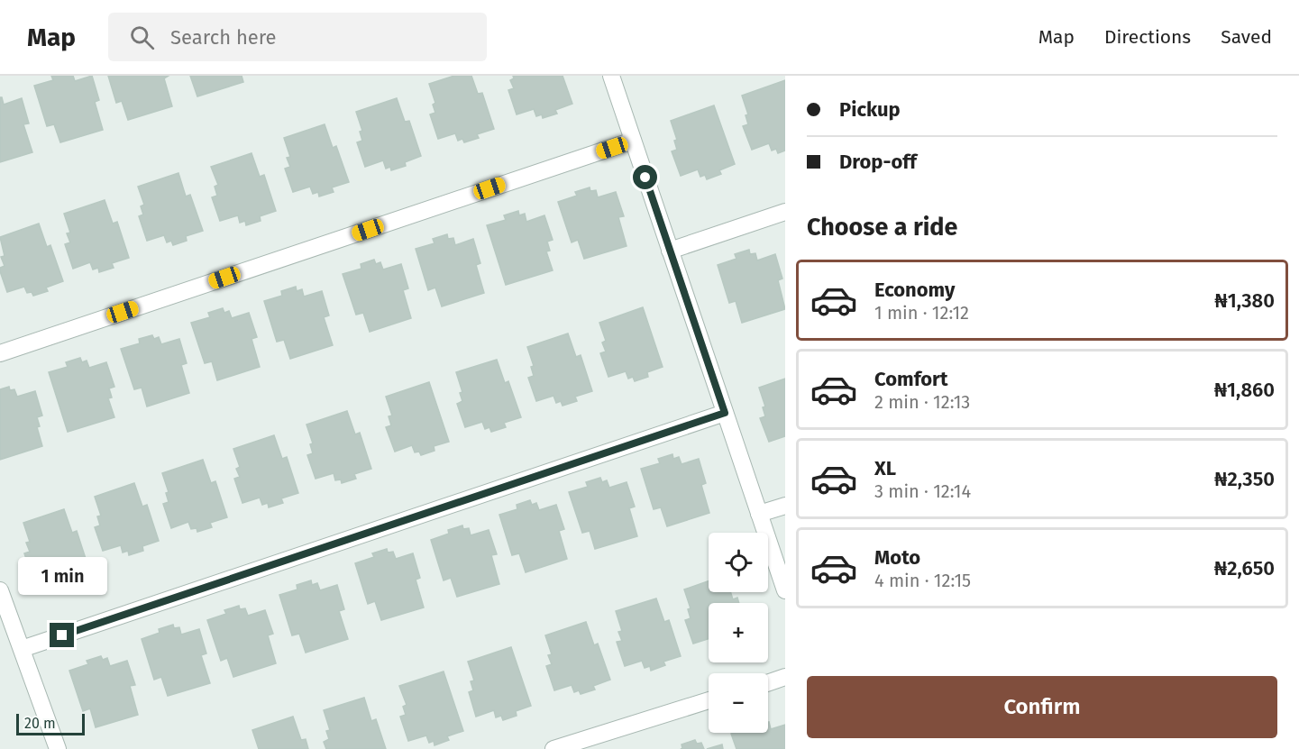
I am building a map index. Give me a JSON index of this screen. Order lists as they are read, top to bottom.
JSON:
{
  "scale_bar": "20 m",
  "page": {
    "header": "Map",
    "search": "Search here",
    "nav": ["Map", "Directions", "Saved"],
    "banner": ["Pickup", "Drop-off"],
    "heading": "Choose a ride",
    "list": [
      {
        "name": "Economy",
        "note": "1 min · 12:12",
        "value": "₦1,380"
      },
      {
        "name": "Comfort",
        "note": "2 min · 12:13",
        "value": "₦1,860"
      },
      {
        "name": "XL",
        "note": "3 min · 12:14",
        "value": "₦2,350"
      },
      {
        "name": "Moto",
        "note": "4 min · 12:15",
        "value": "₦2,650"
      }
    ],
    "map_buttons": ["+", "−"],
    "bubble": "1 min",
    "buttons": "Confirm",
    "scale": "20 m"
  }
}
